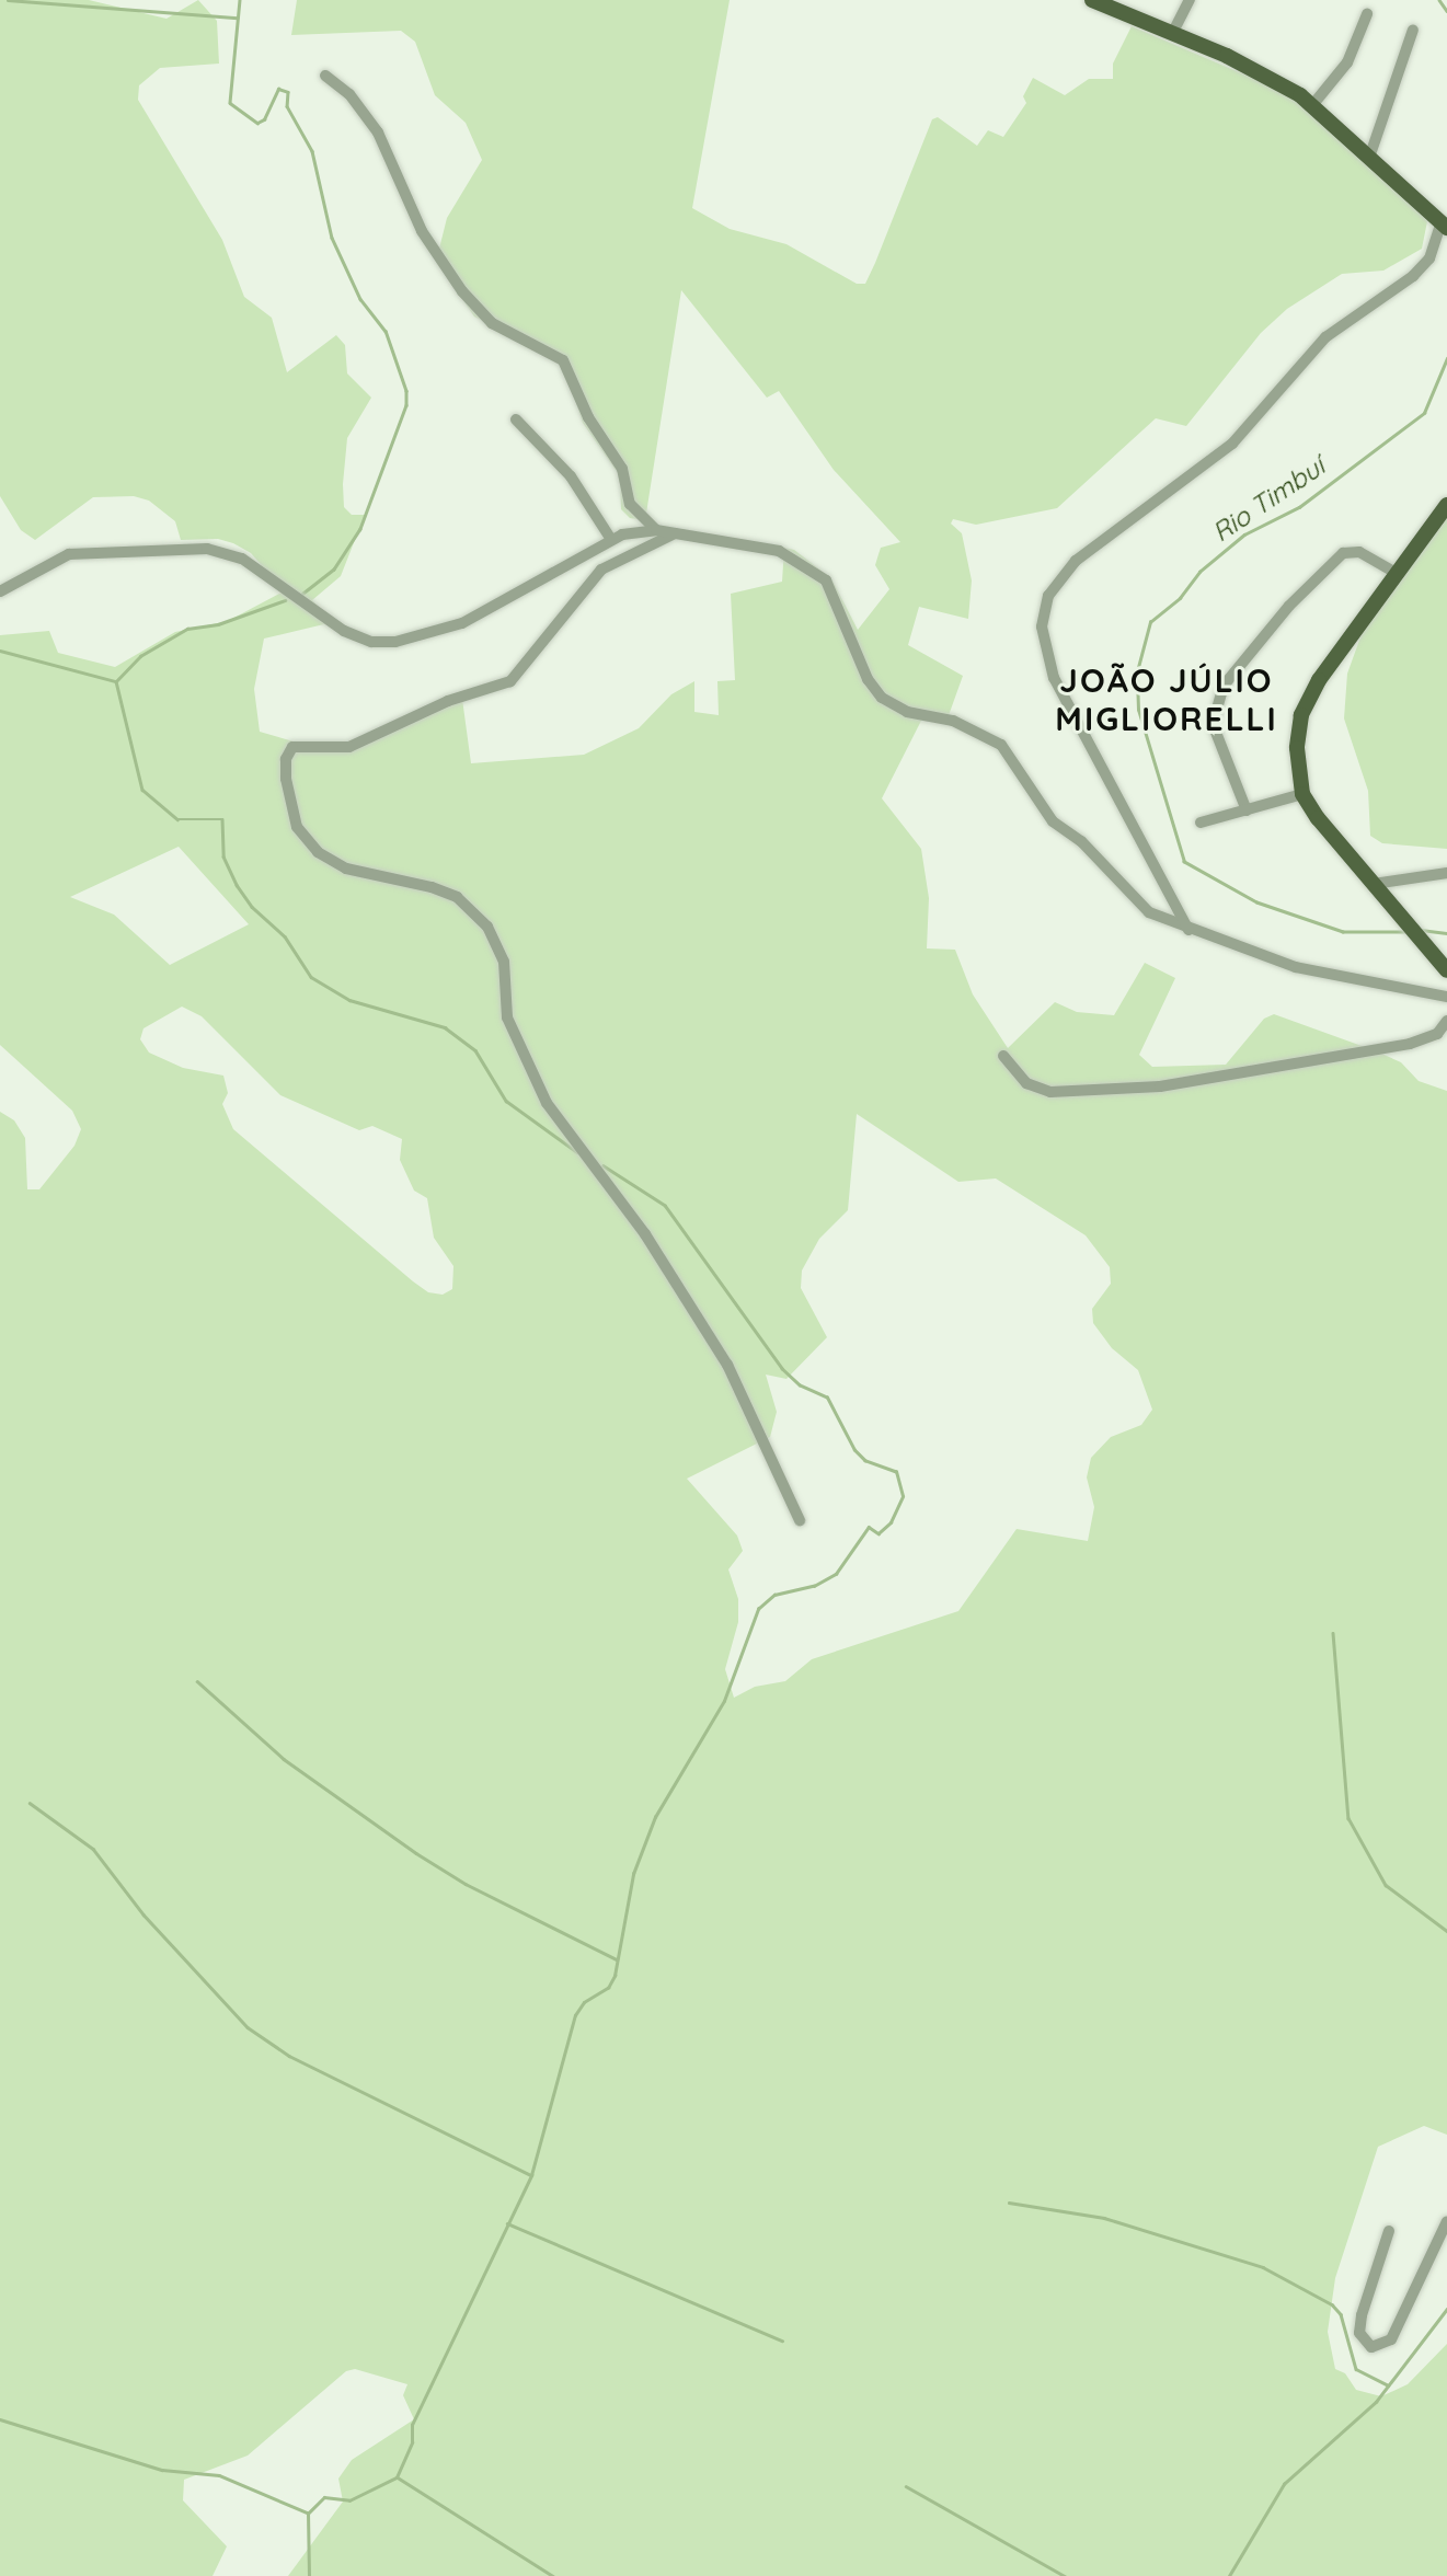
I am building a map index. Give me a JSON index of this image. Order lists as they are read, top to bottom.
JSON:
{
  "districts": ["JOÃO JÚLIO MIGLIORELLI"],
  "water": ["Rio Timbuí"]
}
